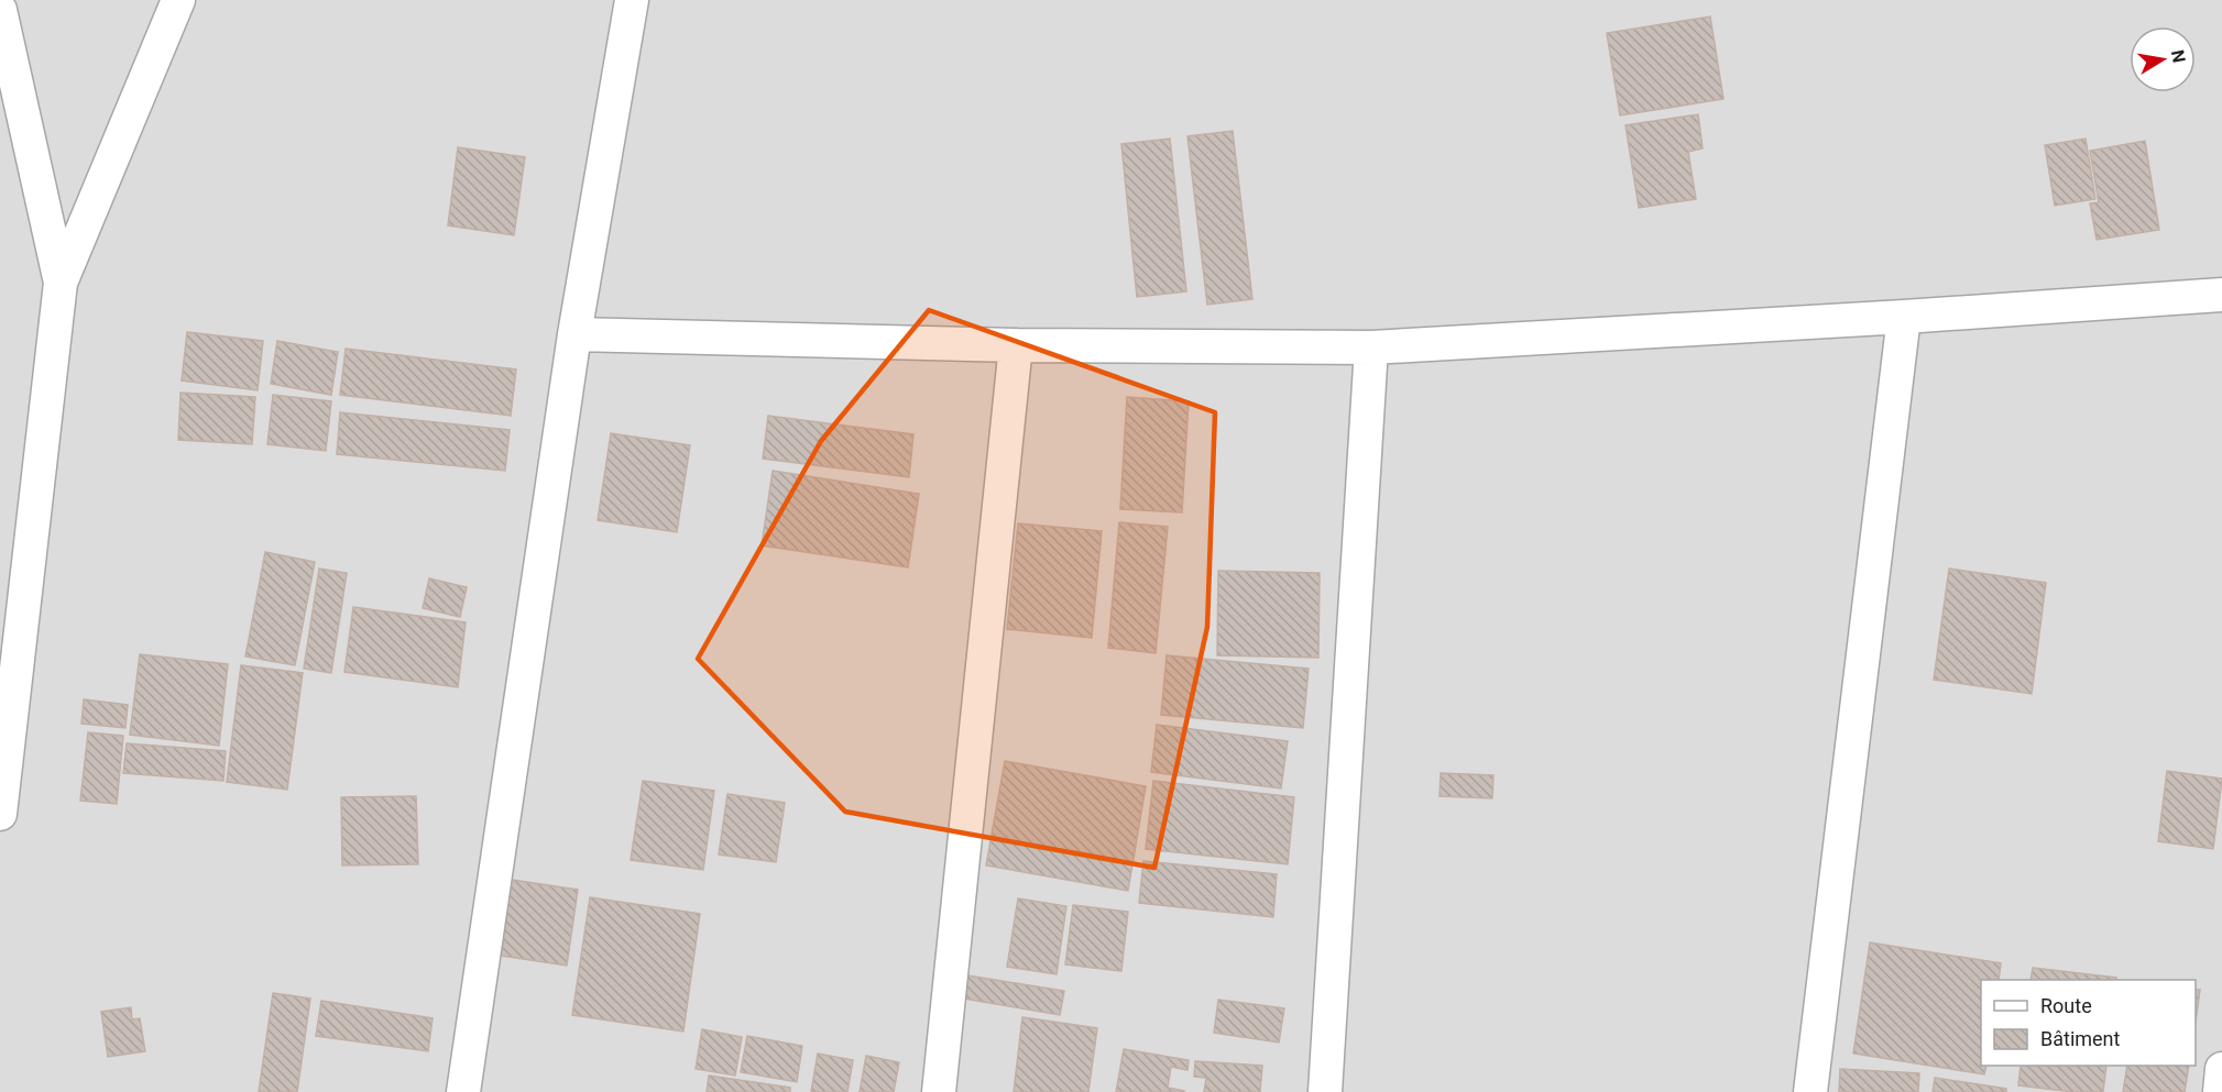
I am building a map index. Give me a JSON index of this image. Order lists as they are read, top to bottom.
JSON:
{
  "legend": ["Route", "Bâtiment"],
  "north": "right"
}
